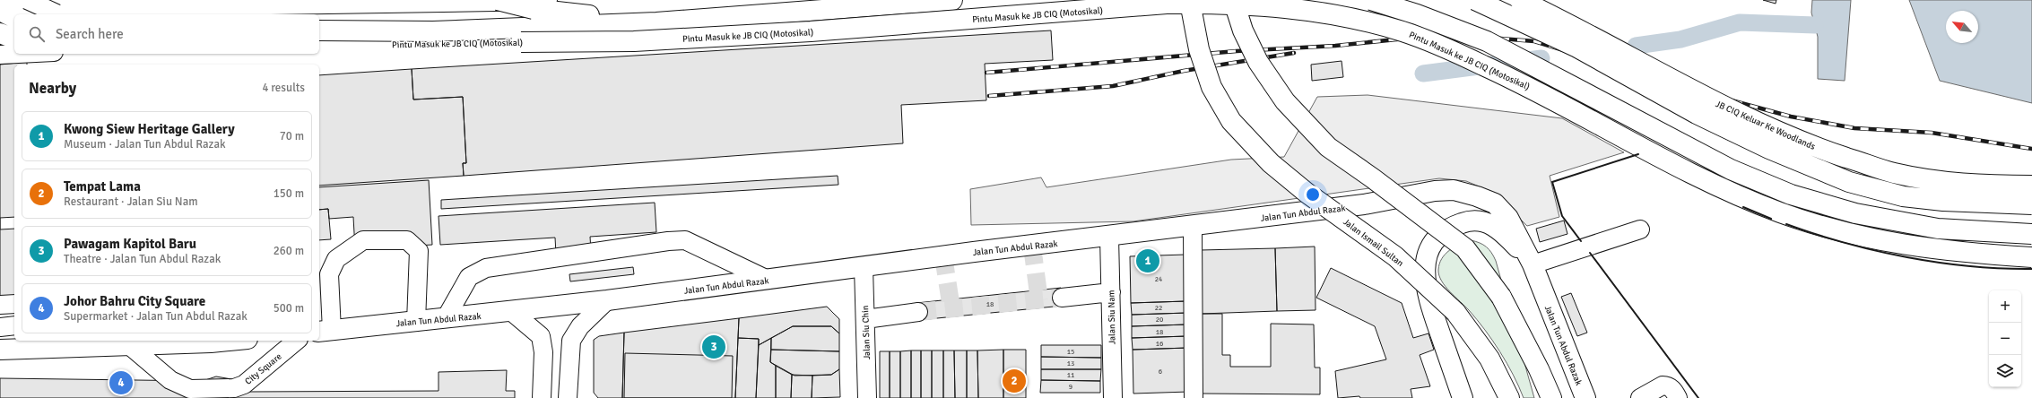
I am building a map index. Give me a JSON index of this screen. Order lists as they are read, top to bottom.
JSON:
{
  "streets": {
    "main road": [
      "Pintu Masuk ke JB CIQ (Motosikal)",
      "JB CIQ Keluar Ke Woodlands",
      "Jalan Tun Abdul Razak",
      "Jalan Ismail Sultan"
    ],
    "street": ["Jalan Siu Nam", "Jalan Siu Chin", "City Square"]
  },
  "crossings": [
    ["Jalan Tun Abdul Razak", "Jalan Siu Nam"],
    ["Jalan Tun Abdul Razak", "Jalan Siu Chin"]
  ],
  "house_numbers": [
    "24",
    "18",
    "22",
    "20",
    "18",
    "16",
    "15",
    "13",
    "6",
    "11",
    "9"
  ],
  "north": "top left",
  "page": {
    "search": "Search here",
    "heading": ["Nearby", "4 results"],
    "list": [
      {
        "mark": "1",
        "name": "Kwong Siew Heritage Gallery",
        "note": "Museum · Jalan Tun Abdul Razak",
        "value": "70 m"
      },
      {
        "mark": "2",
        "name": "Tempat Lama",
        "note": "Restaurant · Jalan Siu Nam",
        "value": "150 m"
      },
      {
        "mark": "3",
        "name": "Pawagam Kapitol Baru",
        "note": "Theatre · Jalan Tun Abdul Razak",
        "value": "260 m"
      },
      {
        "mark": "4",
        "name": "Johor Bahru City Square",
        "note": "Supermarket · Jalan Tun Abdul Razak",
        "value": "500 m"
      }
    ],
    "pins": [
      "1",
      "3",
      "2",
      "4"
    ],
    "map_buttons": ["+", "−"]
  }
}
